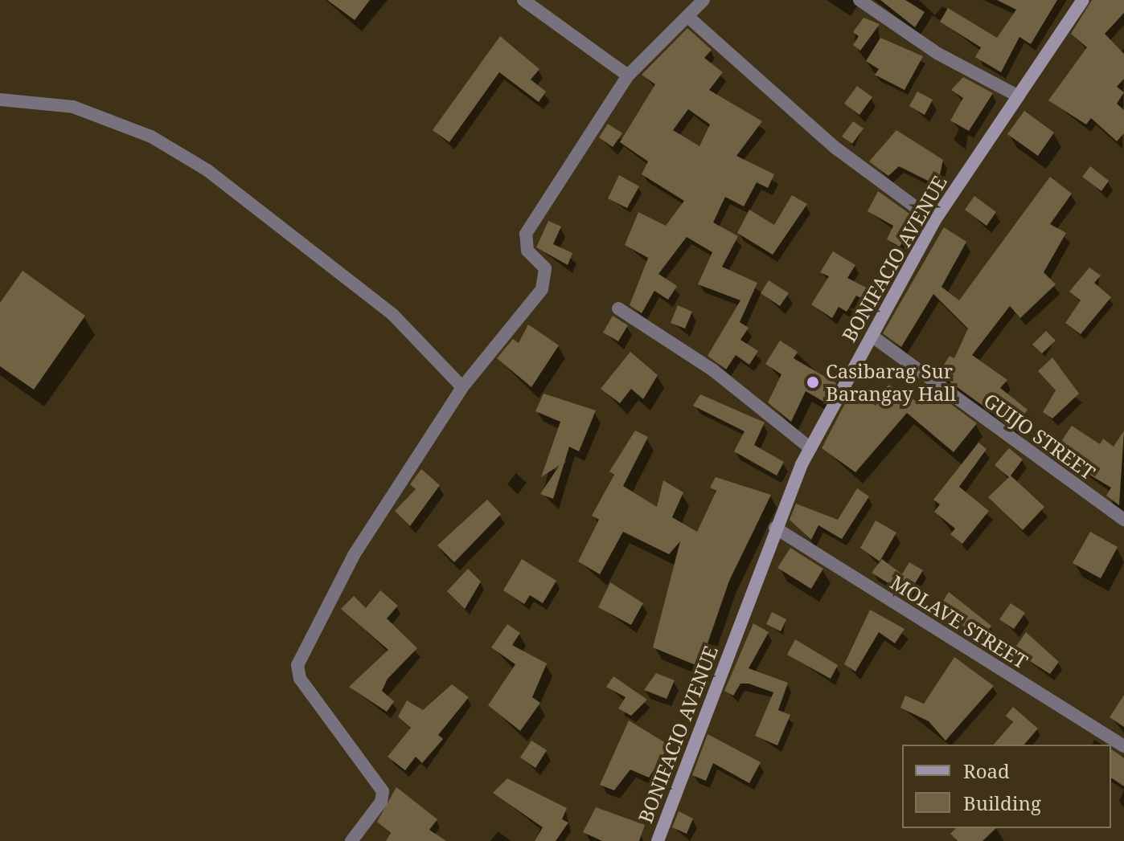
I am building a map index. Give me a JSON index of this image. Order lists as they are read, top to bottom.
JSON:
{
  "streets": {
    "street": ["BONIFACIO AVENUE", "GUIJO STREET", "MOLAVE STREET"]
  },
  "crossings": [
    ["BONIFACIO AVENUE", "GUIJO STREET"],
    ["BONIFACIO AVENUE", "MOLAVE STREET"]
  ],
  "places": ["Casibarag Sur Barangay Hall"],
  "legend": ["Road", "Building"]
}
